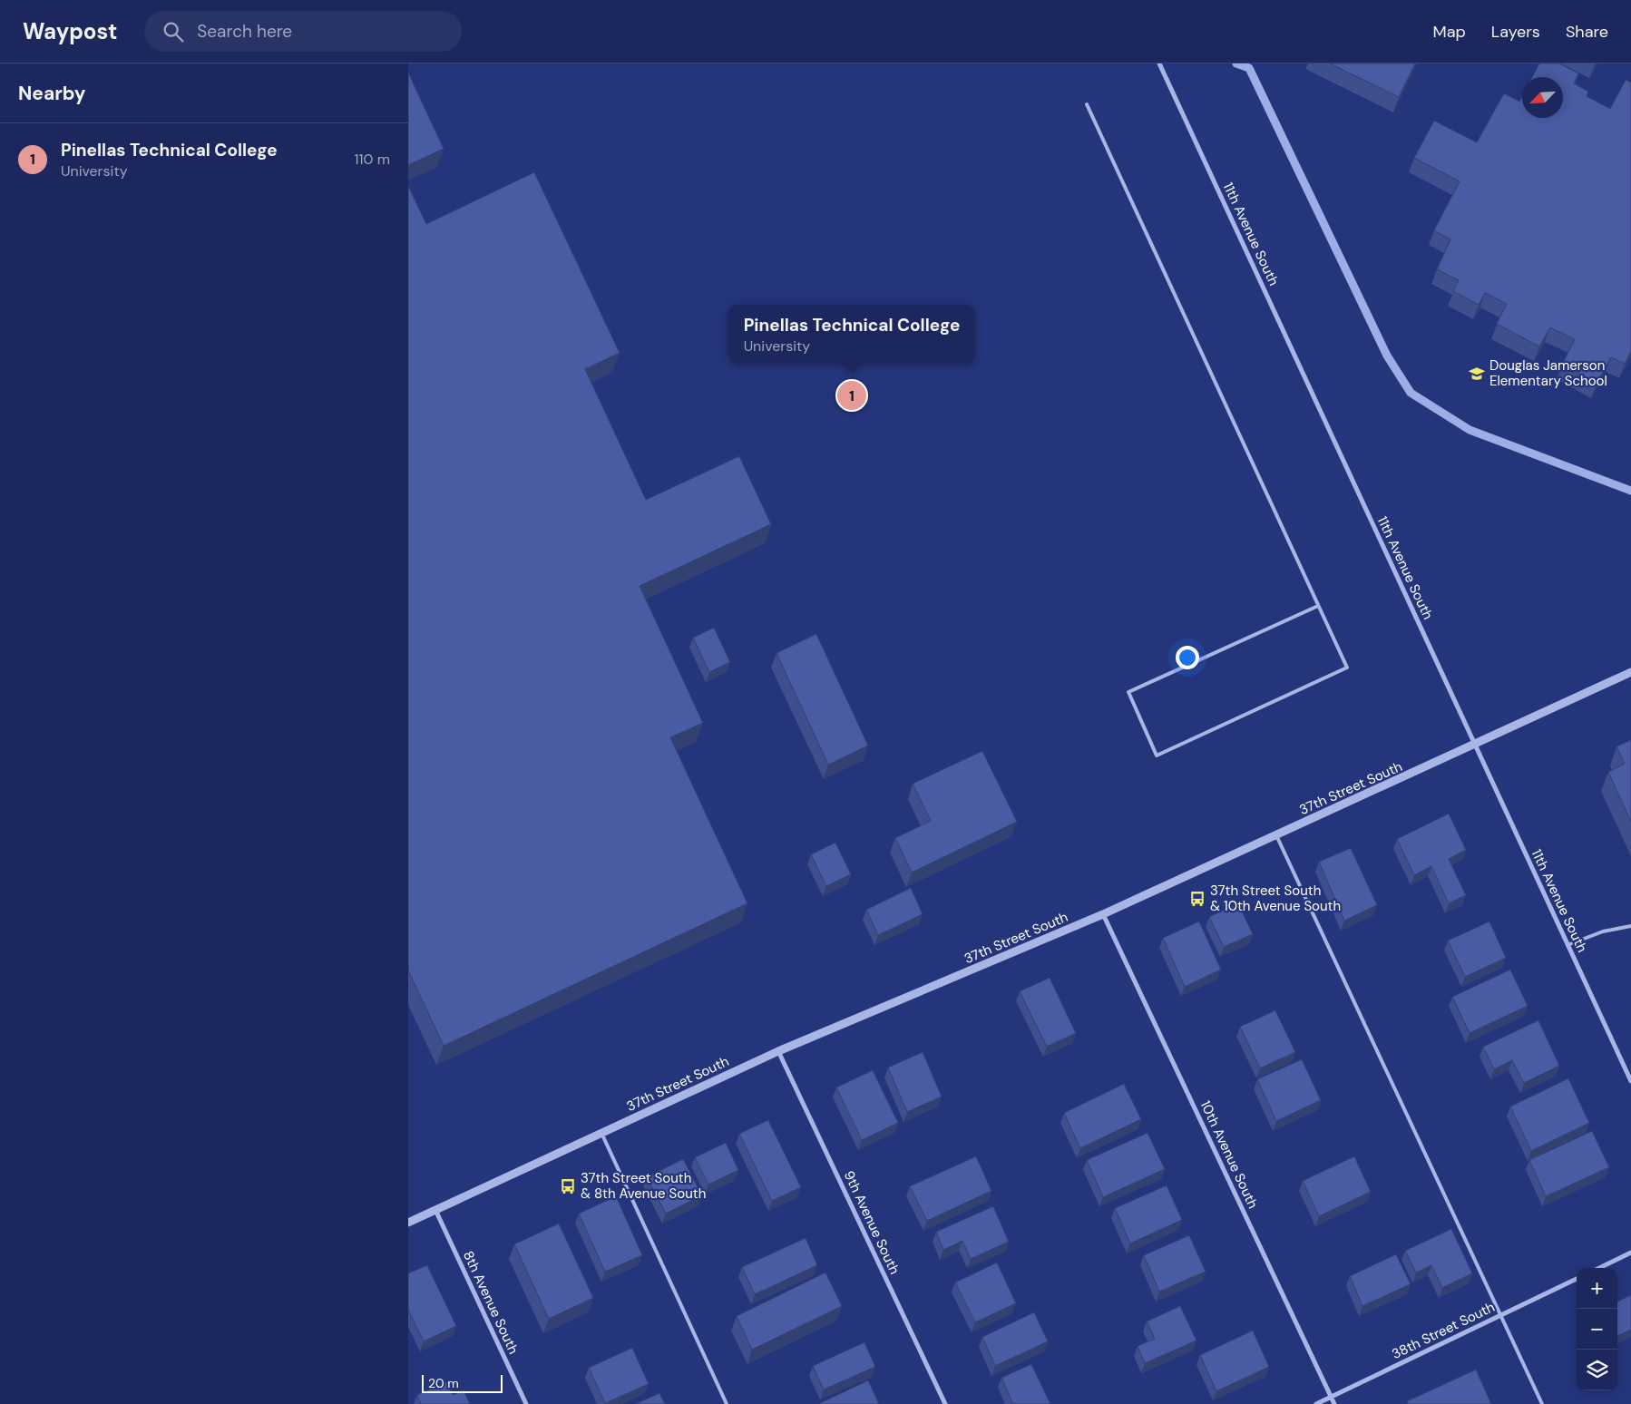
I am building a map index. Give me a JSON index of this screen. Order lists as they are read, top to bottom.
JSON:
{
  "streets": {
    "street": [
      "11th Avenue South",
      "37th Street South",
      "10th Avenue South",
      "9th Avenue South",
      "8th Avenue South",
      "38th Street South"
    ]
  },
  "crossings": [
    ["11th Avenue South", "37th Street South"],
    ["37th Street South", "10th Avenue South"],
    ["37th Street South", "9th Avenue South"],
    ["37th Street South", "8th Avenue South"],
    ["10th Avenue South", "38th Street South"]
  ],
  "places": {
    "school or university": ["Douglas Jamerson Elementary School"],
    "bus stop": ["37th Street South & 10th Avenue South", "37th Street South & 8th Avenue South"]
  },
  "scale_bar": "20 m",
  "north": "bottom left",
  "page": {
    "header": "Waypost",
    "search": "Search here",
    "nav": ["Map", "Layers", "Share"],
    "heading": "Nearby",
    "list": [
      {
        "mark": "1",
        "name": "Pinellas Technical College",
        "note": "University",
        "value": "110 m"
      }
    ],
    "popup": ["Pinellas Technical College", "University"],
    "pins": "1",
    "map_buttons": ["+", "−"],
    "scale": "20 m"
  }
}
